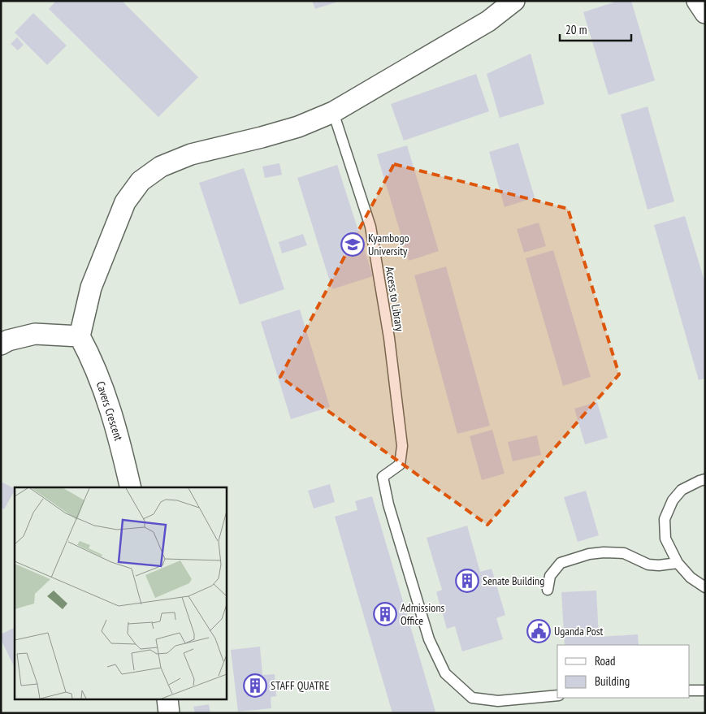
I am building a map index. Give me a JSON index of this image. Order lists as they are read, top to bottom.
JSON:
{
  "streets": {
    "street": ["Cavers Crescent"],
    "lane": ["Access to Library"]
  },
  "places": {
    "school or university": ["Kyambogo University"],
    "building": ["Senate Building", "Admissions Office", "STAFF QUATRE"],
    "public building": ["Uganda Post"]
  },
  "legend": ["Road", "Building"],
  "scale_bar": "20 m"
}
